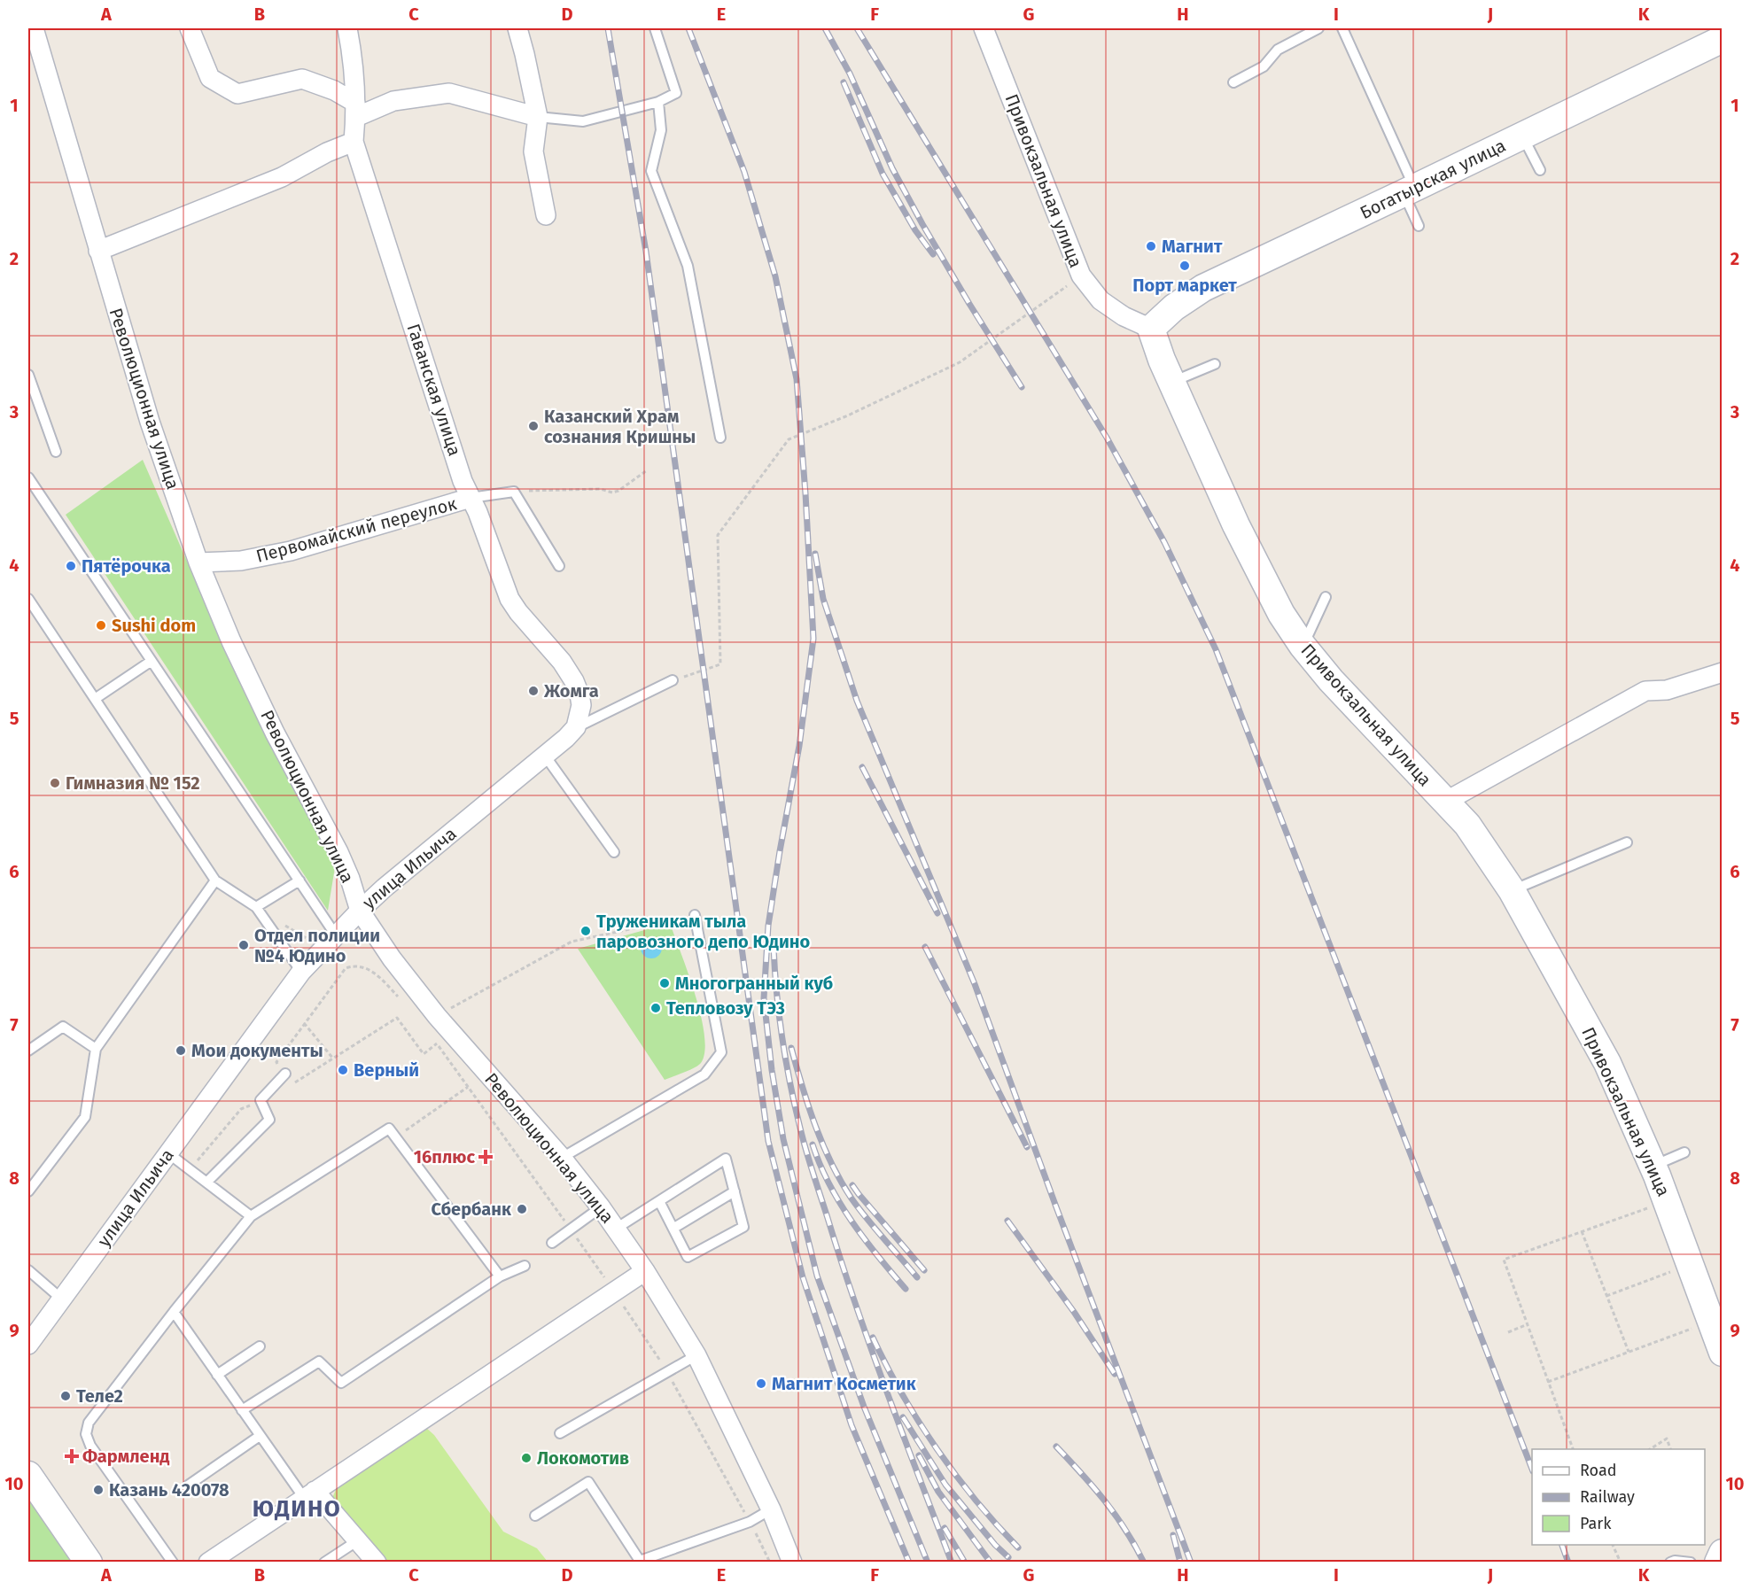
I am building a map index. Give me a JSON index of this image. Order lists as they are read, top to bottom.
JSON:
{
  "streets": {
    "main road": ["Богатырская улица", "Привокзальная улица"],
    "street": [
      "Гаванская улица",
      "Революционная улица",
      "Первомайский переулок",
      "улица Ильича"
    ]
  },
  "crossings": [
    ["Богатырская улица", "Привокзальная улица"],
    ["Гаванская улица", "Первомайский переулок"],
    ["Гаванская улица", "улица Ильича"],
    ["Революционная улица", "Первомайский переулок"],
    ["Революционная улица", "улица Ильича"]
  ],
  "districts": ["ЮДИНО"],
  "places": {
    "other": [
      "Магнит",
      "Порт маркет",
      "Казанский Храм сознания Кришны",
      "Пятёрочка",
      "Sushi dom",
      "Жомга",
      "Гимназия № 152",
      "Труженикам тыла паровозного депо Юдино",
      "Отдел полиции №4 Юдино",
      "Многогранный куб",
      "Тепловозу ТЭ3",
      "Мои документы",
      "Верный",
      "Сбербанк",
      "Магнит Косметик",
      "Теле2",
      "Локомотив",
      "Казань 420078"
    ],
    "health": ["16плюс", "Фармленд"]
  },
  "legend": ["Road", "Railway", "Park"],
  "grid": {
    "columns": [
      "A",
      "B",
      "C",
      "D",
      "E",
      "F",
      "G",
      "H",
      "I",
      "J",
      "K"
    ],
    "rows": [
      "1",
      "2",
      "3",
      "4",
      "5",
      "6",
      "7",
      "8",
      "9",
      "10"
    ]
  }
}
